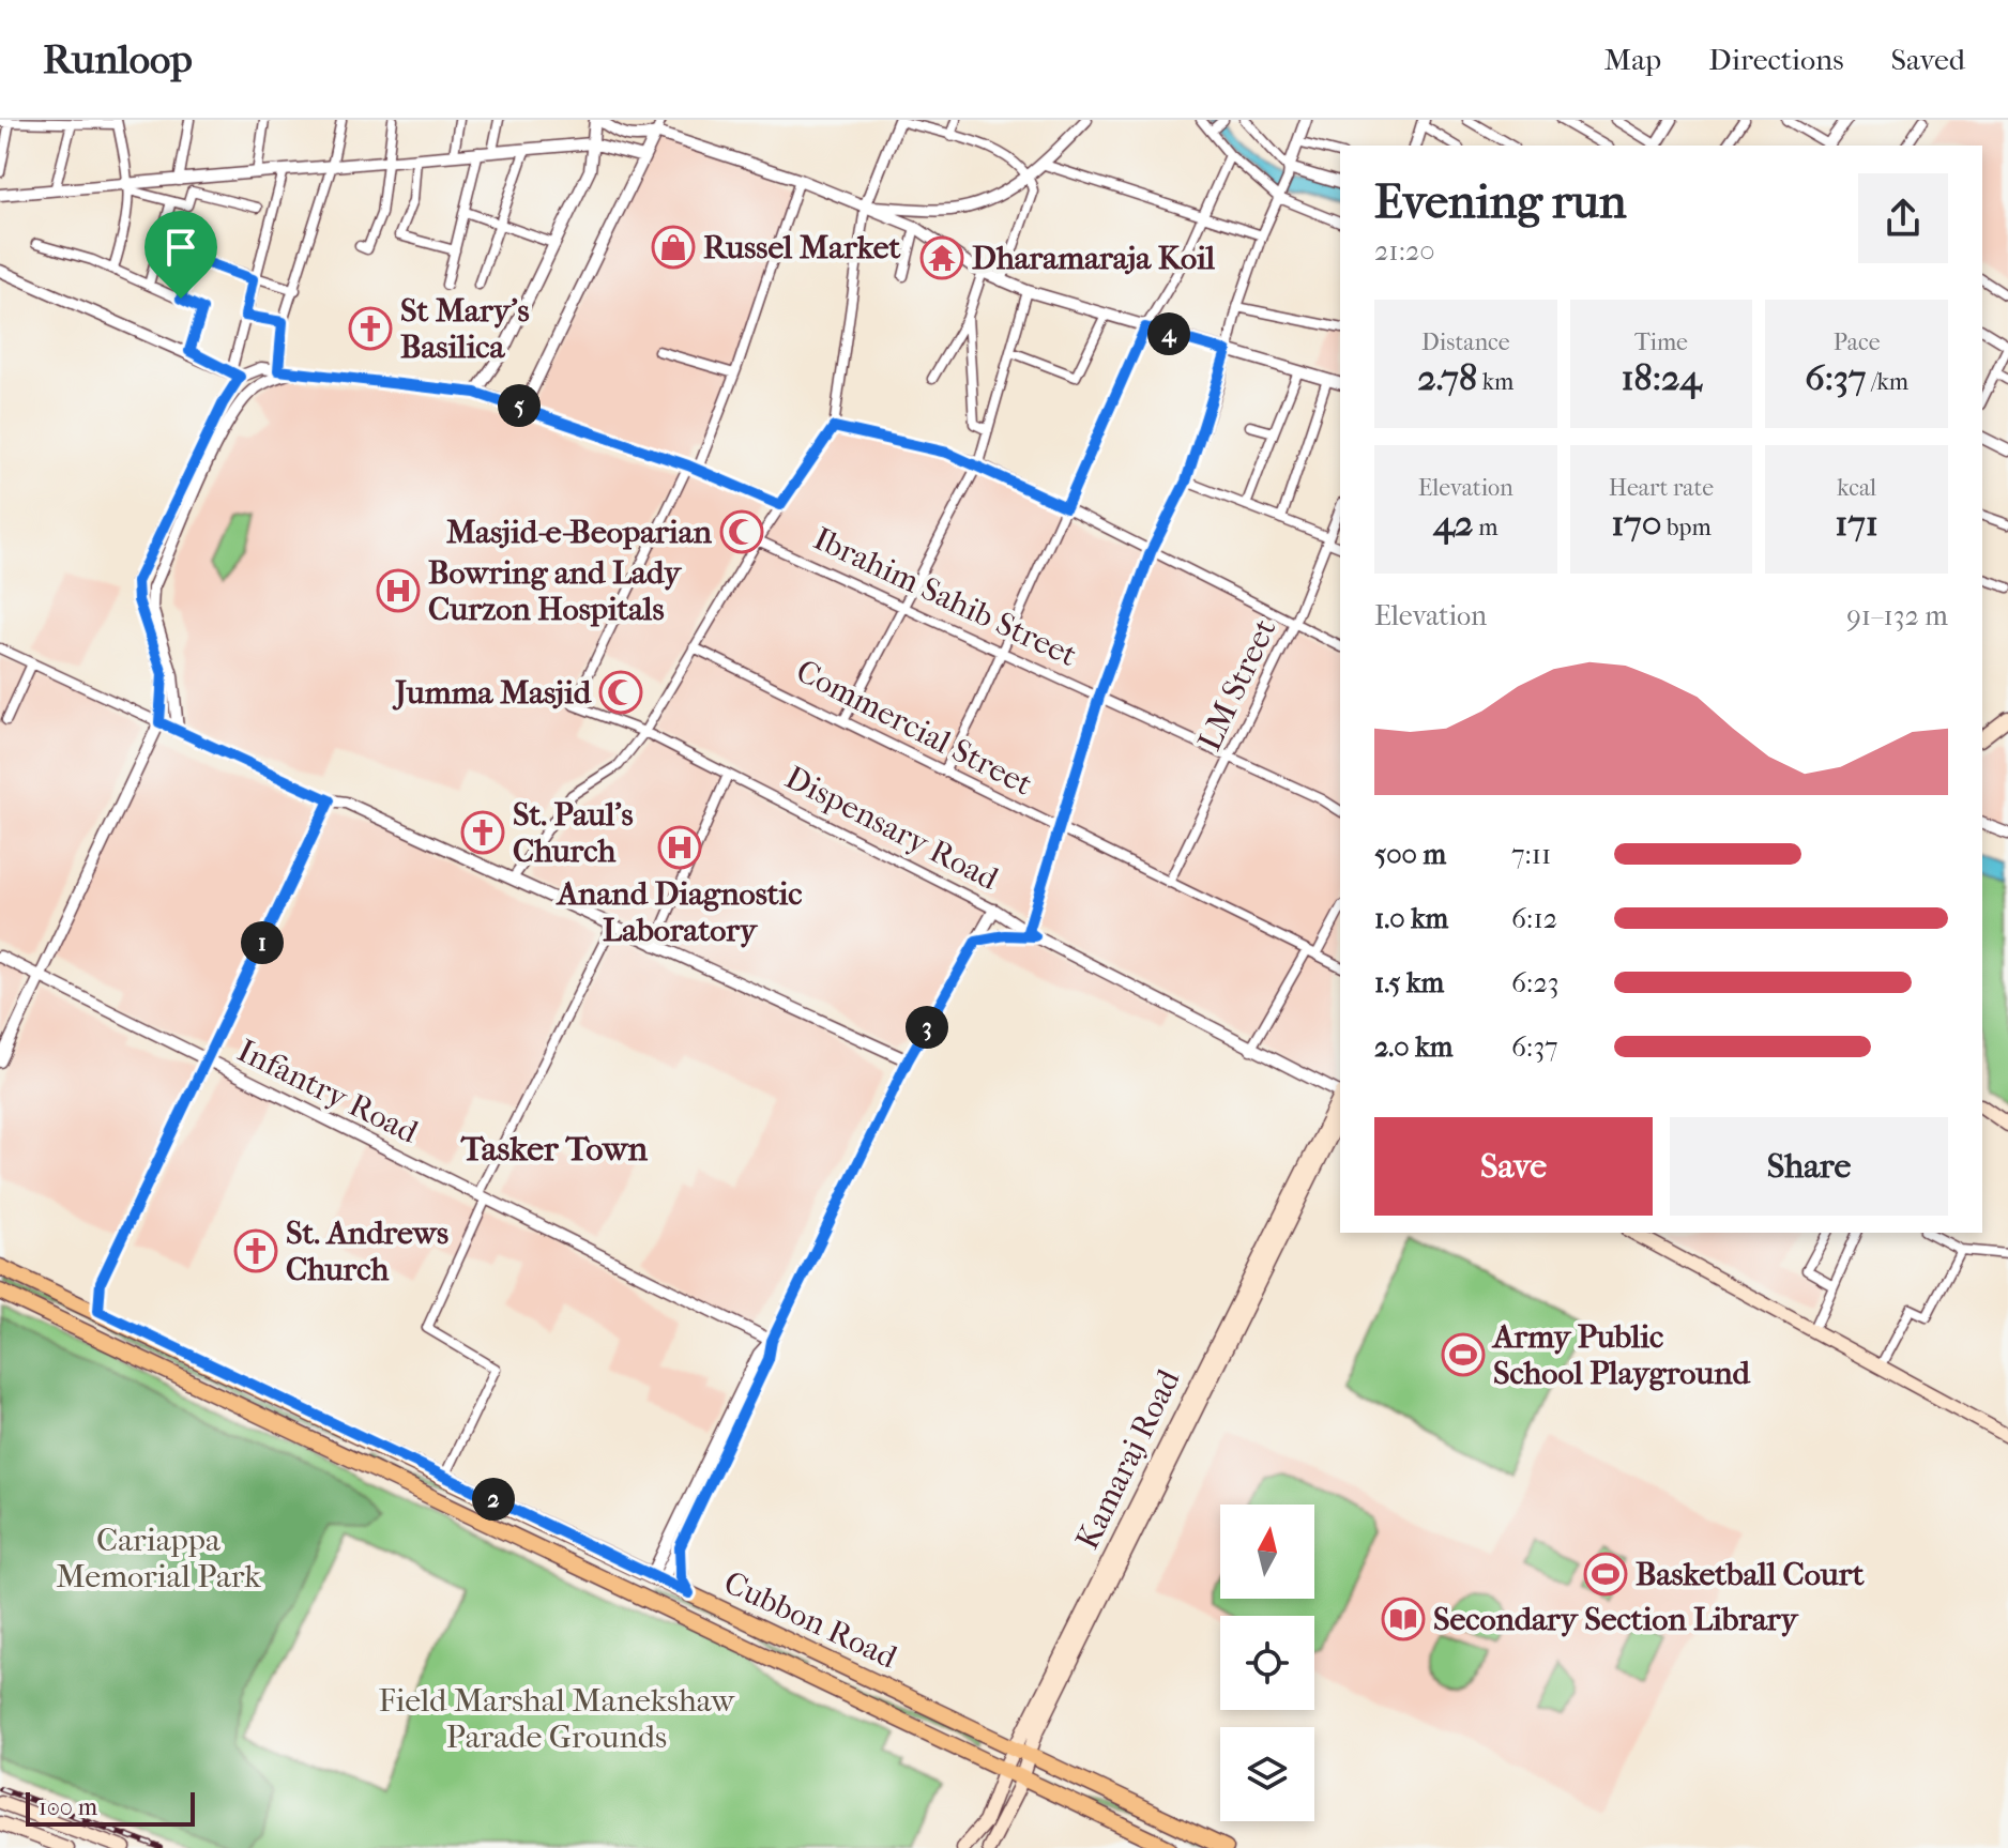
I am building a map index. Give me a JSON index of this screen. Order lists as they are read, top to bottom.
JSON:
{
  "streets": {
    "main road": ["Kamaraj Road", "Cubbon Road"],
    "street": [
      "Ibrahim Sahib Street",
      "LM Street",
      "Commercial Street",
      "Dispensary Road",
      "Infantry Road"
    ]
  },
  "crossings": [
    ["Ibrahim Sahib Street", "LM Street"],
    ["LM Street", "Commercial Street"],
    ["Kamaraj Road", "Cubbon Road"]
  ],
  "districts": ["Tasker Town"],
  "parks": ["Cariappa Memorial Park", "Field Marshal Manekshaw Parade Grounds"],
  "places": {
    "shop": ["Russel Market"],
    "temple": ["Dharamaraja Koil"],
    "church": ["St Mary's Basilica", "St. Paul's Church", "St. Andrews Church"],
    "mosque": ["Masjid-e-Beoparian", "Jumma Masjid"],
    "hospital": ["Bowring and Lady Curzon Hospitals", "Anand Diagnostic Laboratory"],
    "sports": ["Army Public School Playground", "Basketball Court"],
    "library": ["Secondary Section Library"]
  },
  "scale_bar": "100 m",
  "north": "top",
  "page": {
    "header": "Runloop",
    "nav": ["Map", "Directions", "Saved"],
    "heading": ["Evening run", "21:20"],
    "stats": [
      ["Distance", "2.78 km"],
      ["Time", "18:24"],
      ["Pace", "6:37 /km"],
      ["Elevation", "42 m"],
      ["Heart rate", "170 bpm"],
      ["kcal", "171"]
    ],
    "pins": [
      "4",
      "5",
      "1",
      "3",
      "2"
    ],
    "chart": ["Elevation", "91–132 m"],
    "list": [
      {
        "name": "500 m",
        "note": "7:11"
      },
      {
        "name": "1.0 km",
        "note": "6:12"
      },
      {
        "name": "1.5 km",
        "note": "6:23"
      },
      {
        "name": "2.0 km",
        "note": "6:37"
      }
    ],
    "buttons": ["Save", "Share"],
    "scale": "100 m"
  }
}
